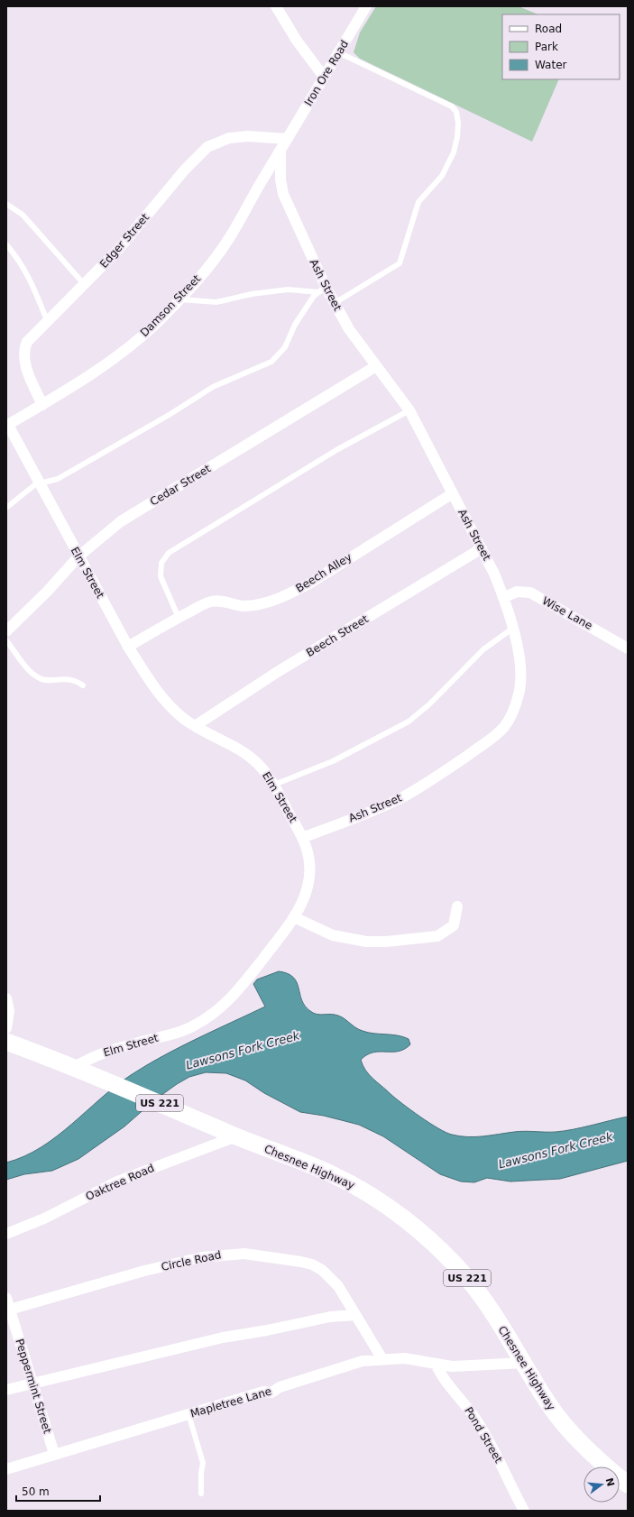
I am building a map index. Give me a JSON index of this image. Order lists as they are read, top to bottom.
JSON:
{
  "streets": {
    "main road": ["US 221", "Chesnee Highway"],
    "street": [
      "Iron Ore Road",
      "Edger Street",
      "Ash Street",
      "Damson Street",
      "Cedar Street",
      "Elm Street",
      "Beech Alley",
      "Wise Lane",
      "Beech Street",
      "Oaktree Road",
      "Circle Road",
      "Peppermint Street",
      "Mapletree Lane",
      "Pond Street"
    ]
  },
  "crossings": [
    ["Iron Ore Road", "Edger Street"],
    ["Iron Ore Road", "Damson Street"],
    ["Edger Street", "Damson Street"],
    ["Ash Street", "Damson Street"],
    ["Ash Street", "Cedar Street"],
    ["Ash Street", "Elm Street"],
    ["Ash Street", "Beech Alley"],
    ["Ash Street", "Wise Lane"],
    ["Ash Street", "Beech Street"],
    ["Damson Street", "Elm Street"],
    ["Cedar Street", "Elm Street"],
    ["Elm Street", "Beech Alley"],
    ["Elm Street", "Beech Street"],
    ["Elm Street", "Chesnee Highway"],
    ["Chesnee Highway", "Oaktree Road"],
    ["Chesnee Highway", "Mapletree Lane"],
    ["Circle Road", "Peppermint Street"],
    ["Circle Road", "Mapletree Lane"],
    ["Peppermint Street", "Mapletree Lane"],
    ["Mapletree Lane", "Pond Street"]
  ],
  "water": ["Lawsons Fork Creek"],
  "legend": ["Road", "Park", "Water"],
  "scale_bar": "50 m",
  "north": "right"
}
